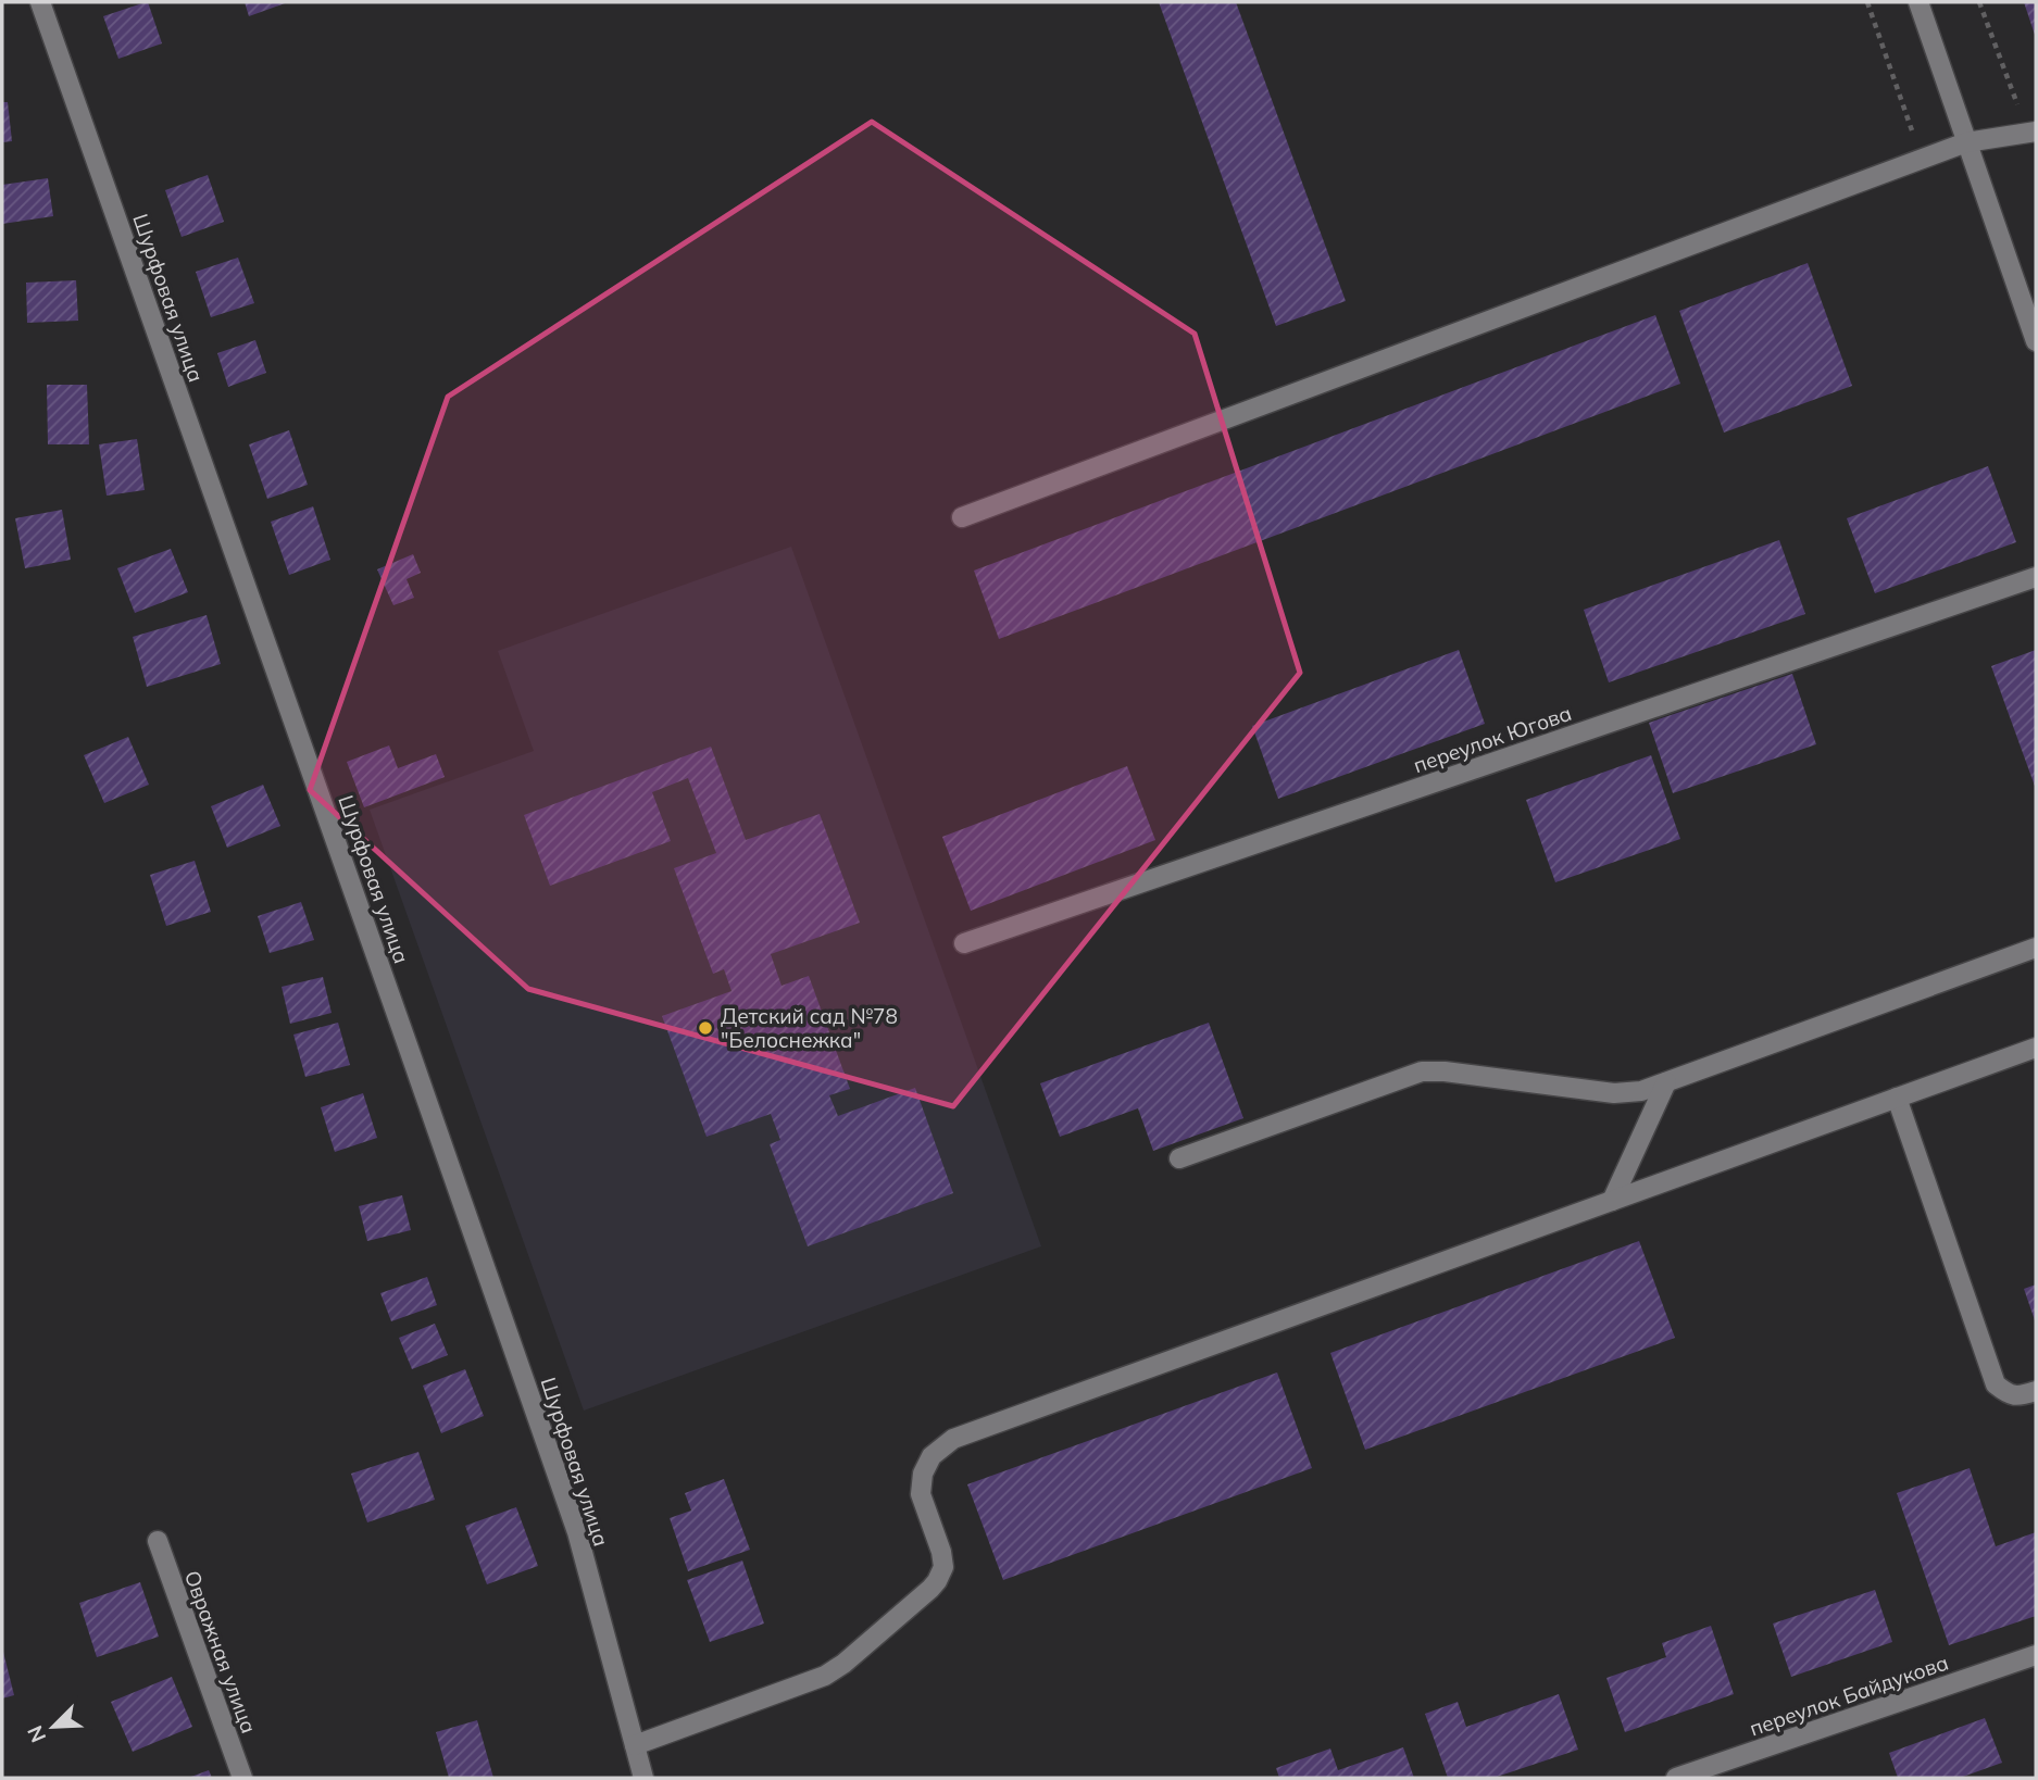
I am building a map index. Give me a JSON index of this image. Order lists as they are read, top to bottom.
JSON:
{
  "streets": {
    "street": [
      "Шурфовая улица",
      "переулок Югова",
      "Овражная улица",
      "переулок Байдукова"
    ]
  },
  "places": ["Детский сад №78 \"Белоснежка\""],
  "north": "bottom left"
}
